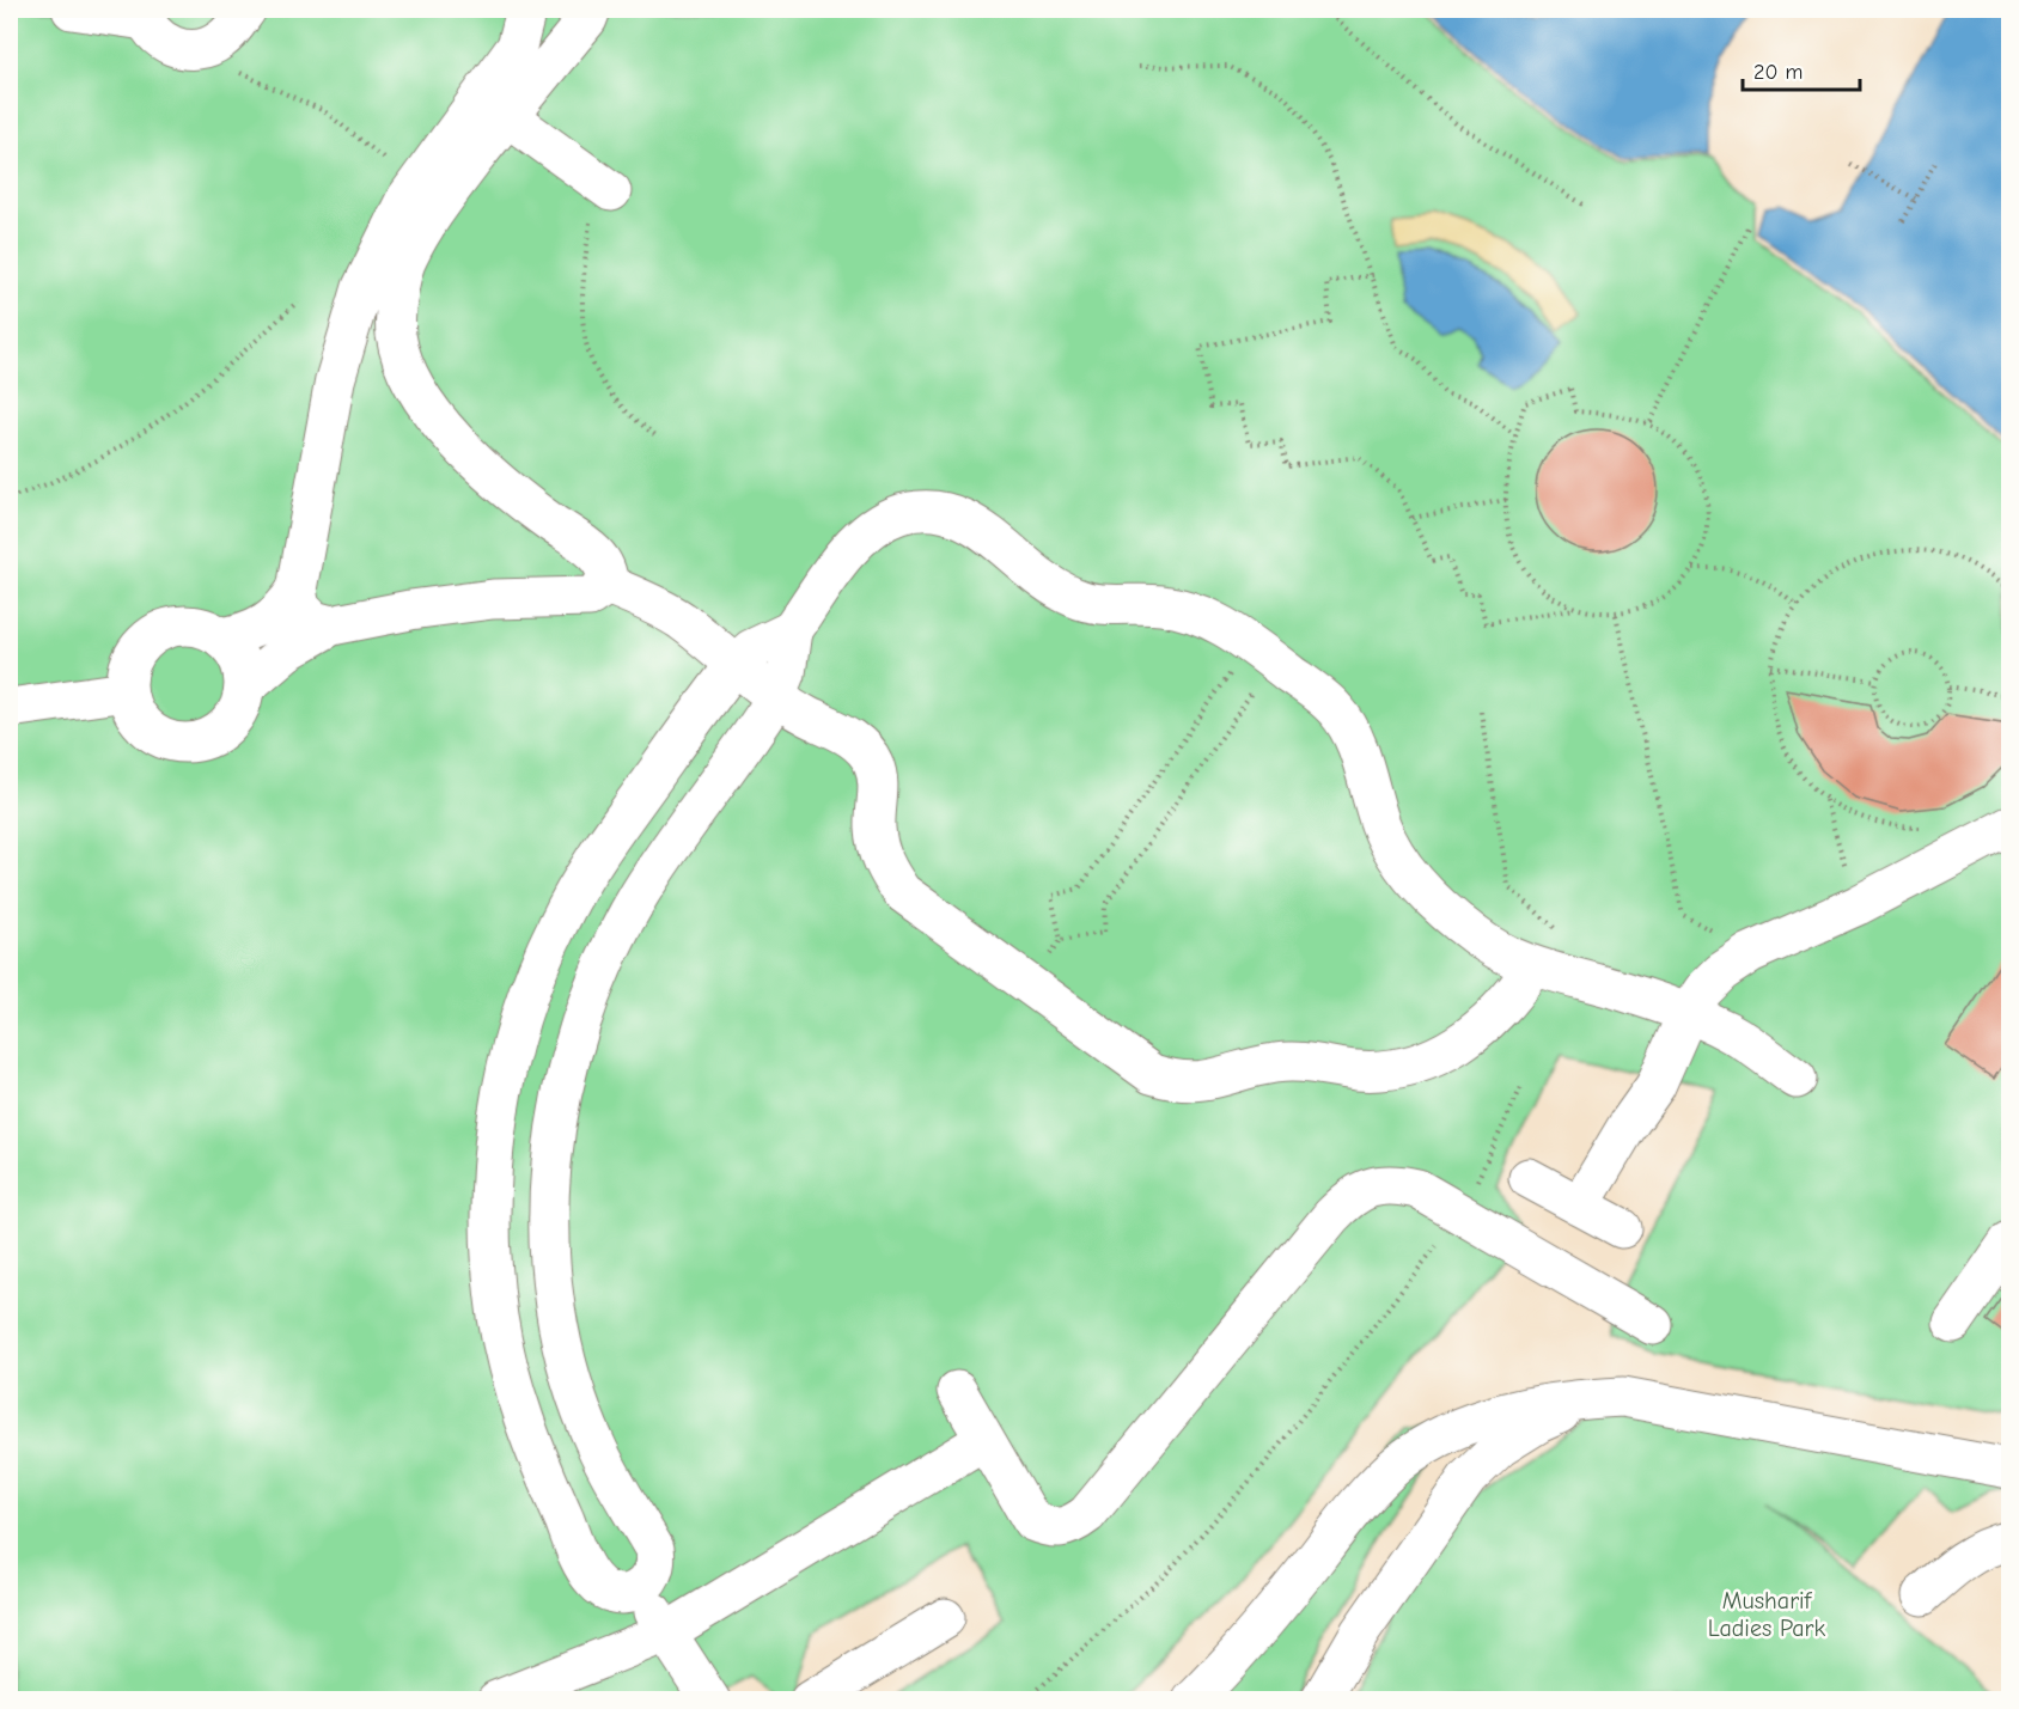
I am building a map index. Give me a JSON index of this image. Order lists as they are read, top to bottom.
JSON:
{
  "parks": ["Musharif Ladies Park"],
  "scale_bar": "20 m"
}
